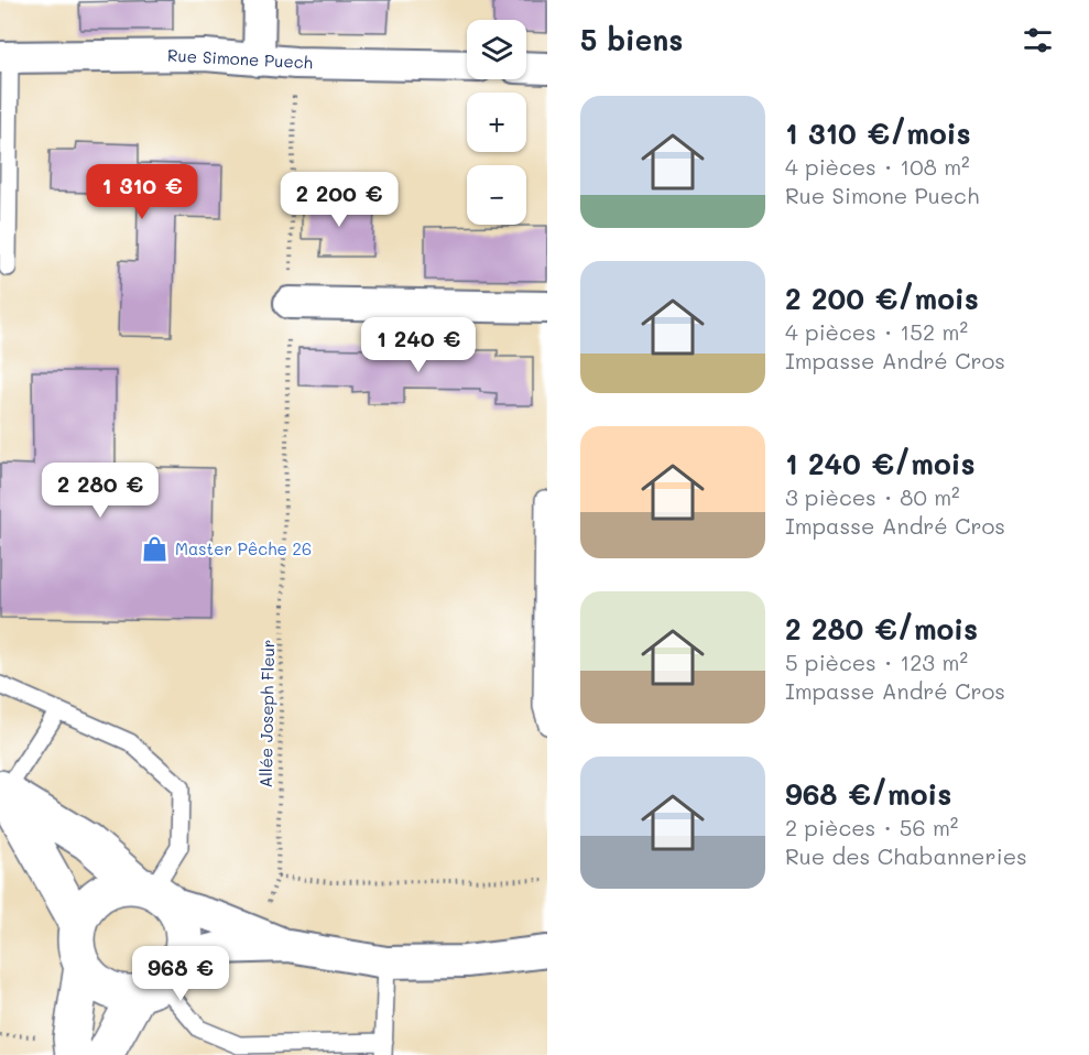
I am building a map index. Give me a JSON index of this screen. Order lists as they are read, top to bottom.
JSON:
{
  "streets": {
    "street": ["Rue Simone Puech"],
    "path": ["Allée Joseph Fleur"]
  },
  "crossings": [
    ["Rue Simone Puech", "Allée Joseph Fleur"]
  ],
  "places": {
    "shop": ["Master Pêche 26"]
  },
  "page": {
    "heading": "5 biens",
    "map_buttons": ["+", "−"],
    "list": [
      {
        "name": "1 310 €/mois",
        "note": "4 pièces · 108 m² · Rue Simone Puech"
      },
      {
        "name": "2 200 €/mois",
        "note": "4 pièces · 152 m² · Impasse André Cros"
      },
      {
        "name": "1 240 €/mois",
        "note": "3 pièces · 80 m² · Impasse André Cros"
      },
      {
        "name": "2 280 €/mois",
        "note": "5 pièces · 123 m² · Impasse André Cros"
      },
      {
        "name": "968 €/mois",
        "note": "2 pièces · 56 m² · Rue des Chabanneries"
      }
    ],
    "price": [
      "1 310 €",
      "2 200 €",
      "1 240 €",
      "2 280 €",
      "968 €"
    ]
  }
}
